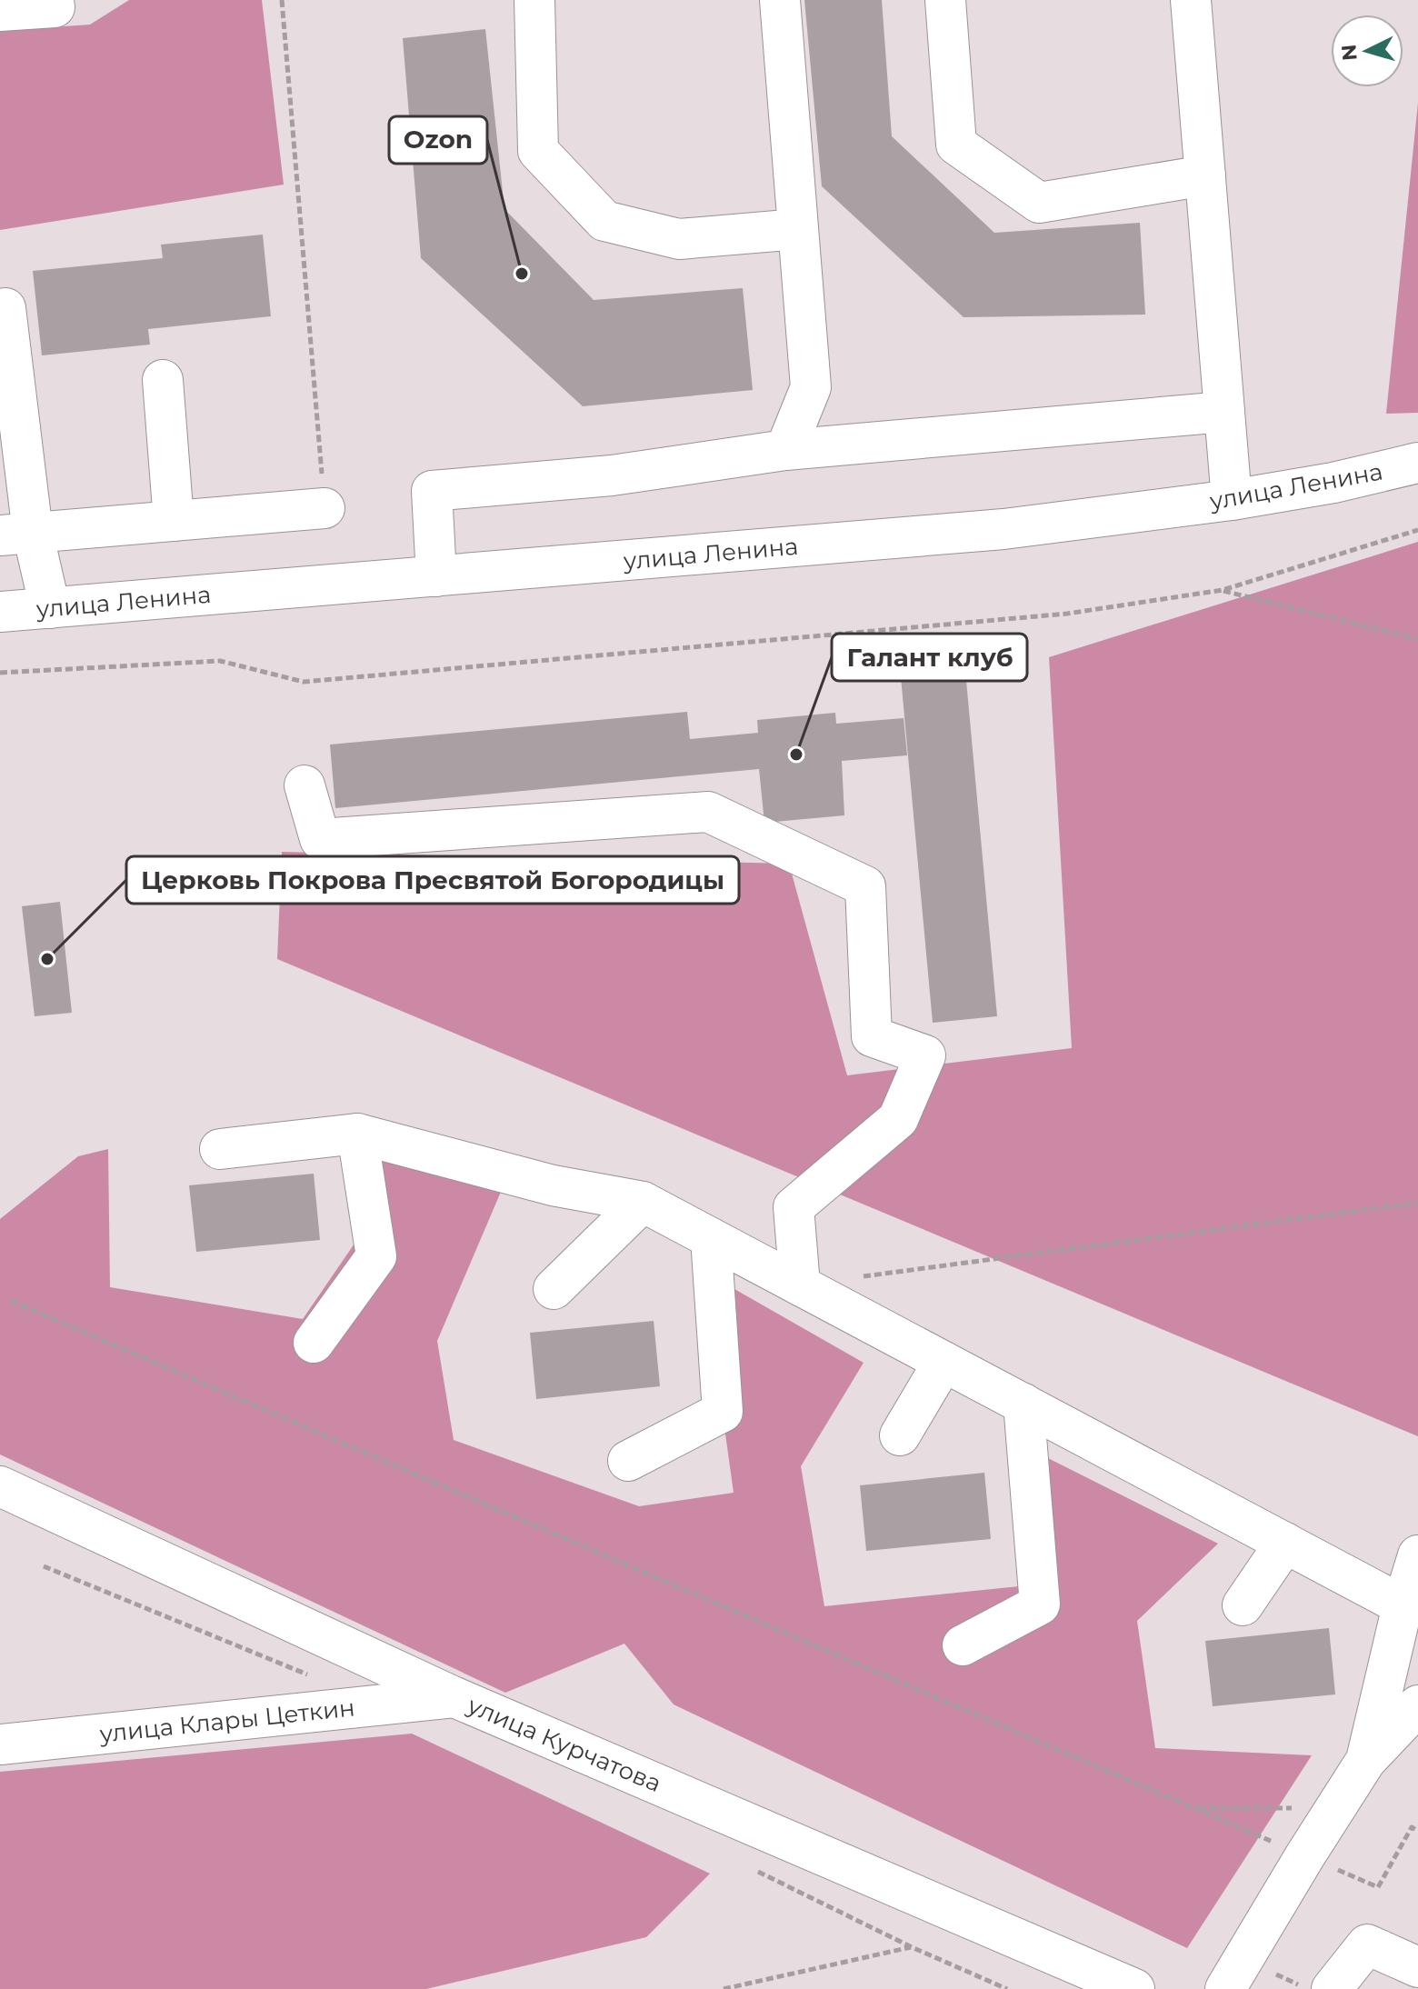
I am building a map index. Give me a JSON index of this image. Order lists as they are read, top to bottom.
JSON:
{
  "streets": {
    "main road": ["улица Ленина", "улица Клары Цеткин", "улица Курчатова"]
  },
  "crossings": [
    ["улица Клары Цеткин", "улица Курчатова"]
  ],
  "places": ["Ozon", "Галант клуб", "Церковь Покрова Пресвятой Богородицы"],
  "north": "left"
}
